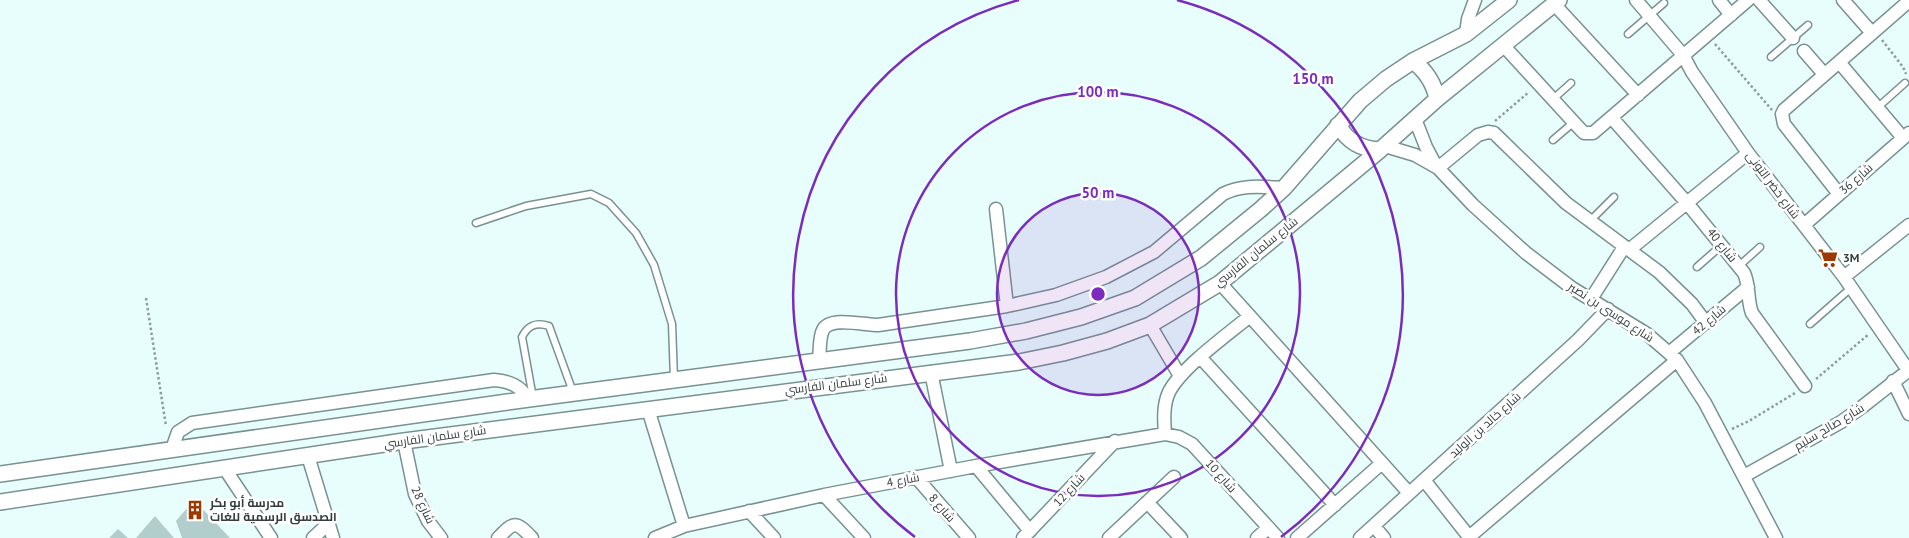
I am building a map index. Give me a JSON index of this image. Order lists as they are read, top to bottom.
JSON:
{
  "streets": {
    "street": [
      "شارع 36",
      "شارع خضر التونى",
      "شارع 40",
      "شارع سلمان الفارسي",
      "شارع موسى بن نصير",
      "شارع 42",
      "شارع خالد بن الوليد",
      "شارع صالح سليم",
      "شارع 10",
      "شارع 4",
      "شارع 12",
      "شارع 28",
      "شارع 8"
    ]
  },
  "crossings": [
    ["شارع 36", "شارع خضر التونى"],
    ["شارع خضر التونى", "شارع صالح سليم"],
    ["شارع 40", "شارع 42"],
    ["شارع سلمان الفارسي", "شارع موسى بن نصير"],
    ["شارع سلمان الفارسي", "شارع 28"],
    ["شارع موسى بن نصير", "شارع 42"],
    ["شارع موسى بن نصير", "شارع خالد بن الوليد"],
    ["شارع موسى بن نصير", "شارع صالح سليم"],
    ["شارع 10", "شارع 4"],
    ["شارع 4", "شارع 12"],
    ["شارع 4", "شارع 8"]
  ],
  "places": {
    "supermarket": ["3M"],
    "building": ["مدرسة أبو بكر الصدسق الرسمية للغات"]
  },
  "rings": ["150 m", "100 m", "50 m"]
}
